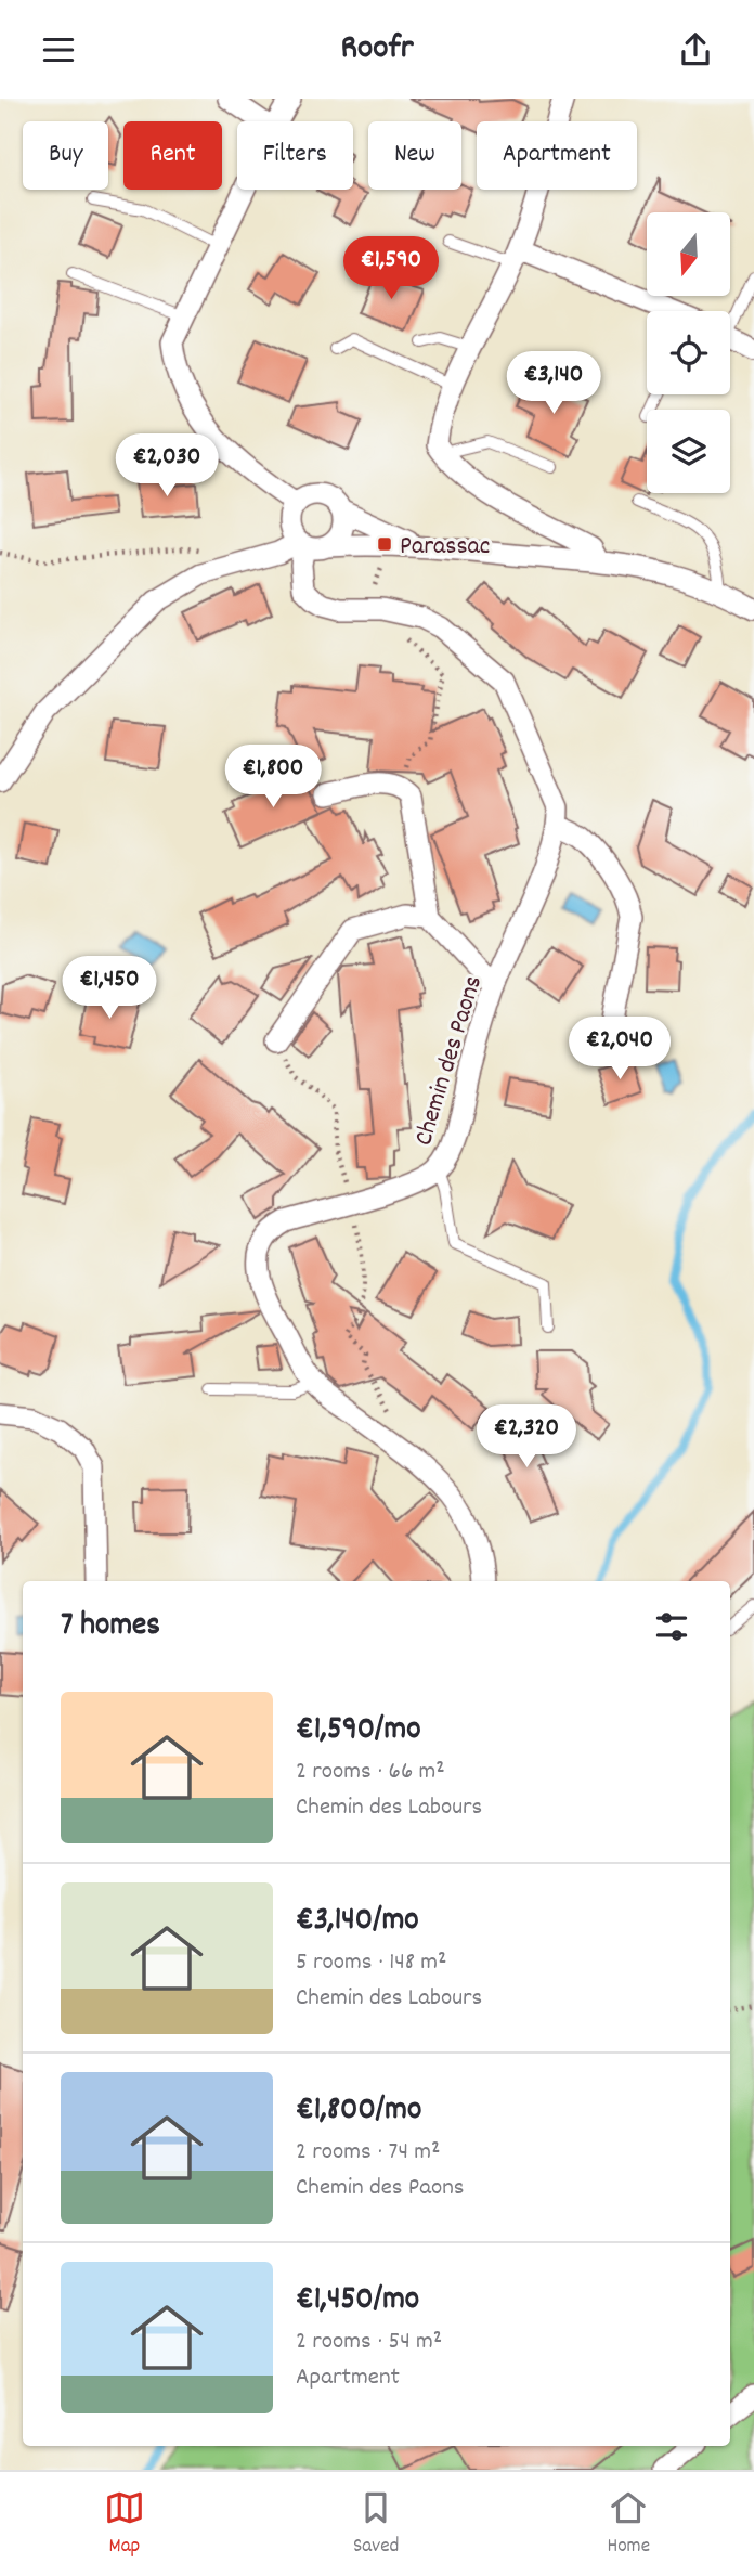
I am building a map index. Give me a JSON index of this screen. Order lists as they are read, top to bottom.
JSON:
{
  "streets": {
    "street": ["Chemin des Paons"]
  },
  "places": {
    "transit": ["Parassac"]
  },
  "north": "bottom",
  "page": {
    "header": "Roofr",
    "chip": [
      "Buy",
      "Rent",
      "Filters",
      "New",
      "Apartment"
    ],
    "price": [
      "€1,590",
      "€3,140",
      "€2,030",
      "€1,800",
      "€1,450",
      "€2,040",
      "€2,320"
    ],
    "heading": "7 homes",
    "list": [
      {
        "name": "€1,590/mo",
        "note": "2 rooms · 66 m² · Chemin des Labours"
      },
      {
        "name": "€3,140/mo",
        "note": "5 rooms · 148 m² · Chemin des Labours"
      },
      {
        "name": "€1,800/mo",
        "note": "2 rooms · 74 m² · Chemin des Paons"
      },
      {
        "name": "€1,450/mo",
        "note": "2 rooms · 54 m² · Apartment"
      }
    ],
    "tabs": ["Map", "Saved", "Home"]
  }
}
